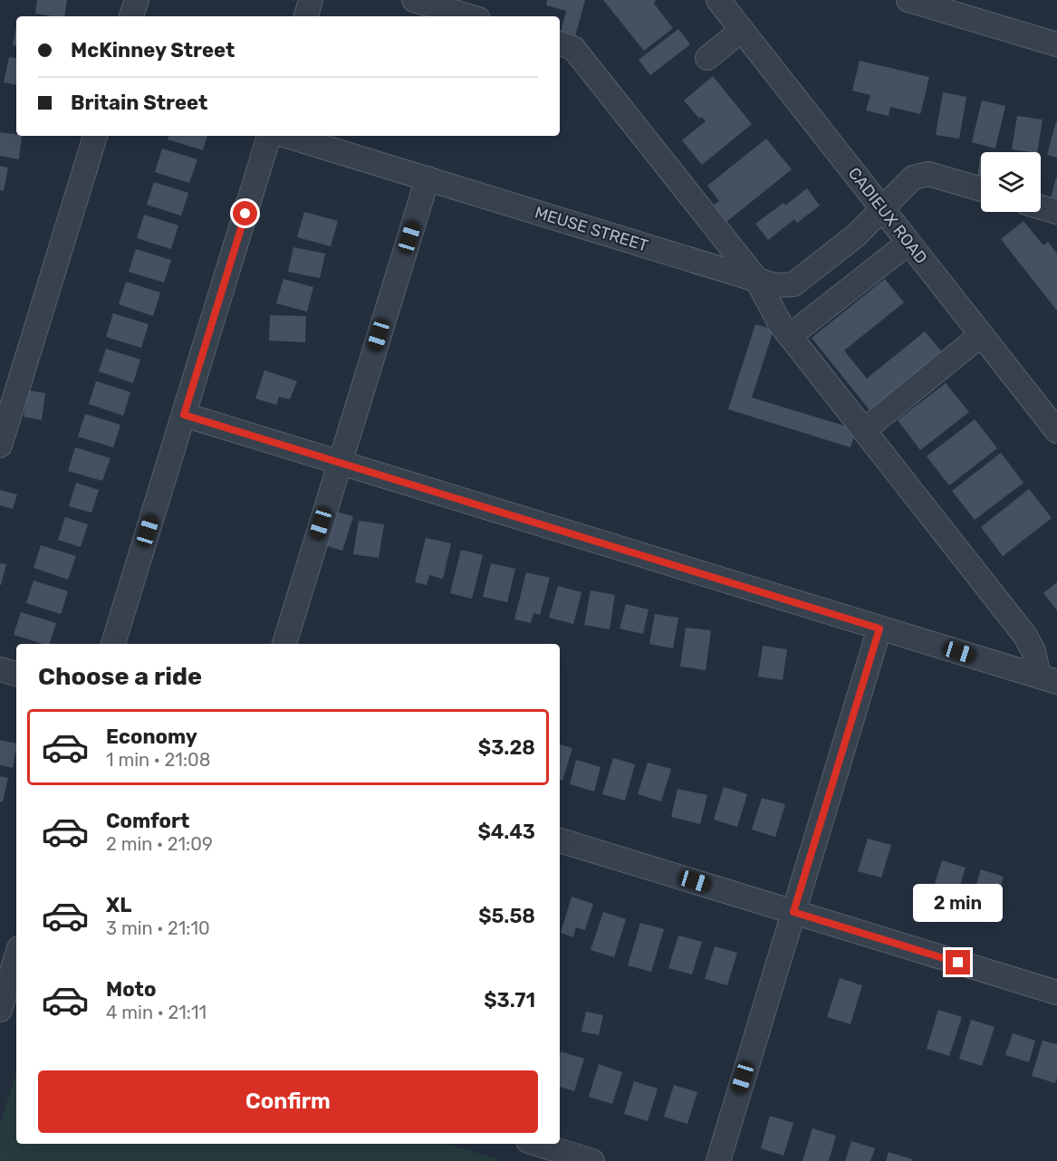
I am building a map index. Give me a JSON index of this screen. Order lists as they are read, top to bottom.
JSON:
{
  "streets": {
    "street": ["CADIEUX ROAD", "MEUSE STREET"]
  },
  "crossings": [
    ["CADIEUX ROAD", "MEUSE STREET"]
  ],
  "page": {
    "banner": ["McKinney Street", "Britain Street"],
    "heading": "Choose a ride",
    "list": [
      {
        "name": "Economy",
        "note": "1 min · 21:08",
        "value": "$3.28"
      },
      {
        "name": "Comfort",
        "note": "2 min · 21:09",
        "value": "$4.43"
      },
      {
        "name": "XL",
        "note": "3 min · 21:10",
        "value": "$5.58"
      },
      {
        "name": "Moto",
        "note": "4 min · 21:11",
        "value": "$3.71"
      }
    ],
    "bubble": "2 min",
    "buttons": "Confirm"
  }
}
